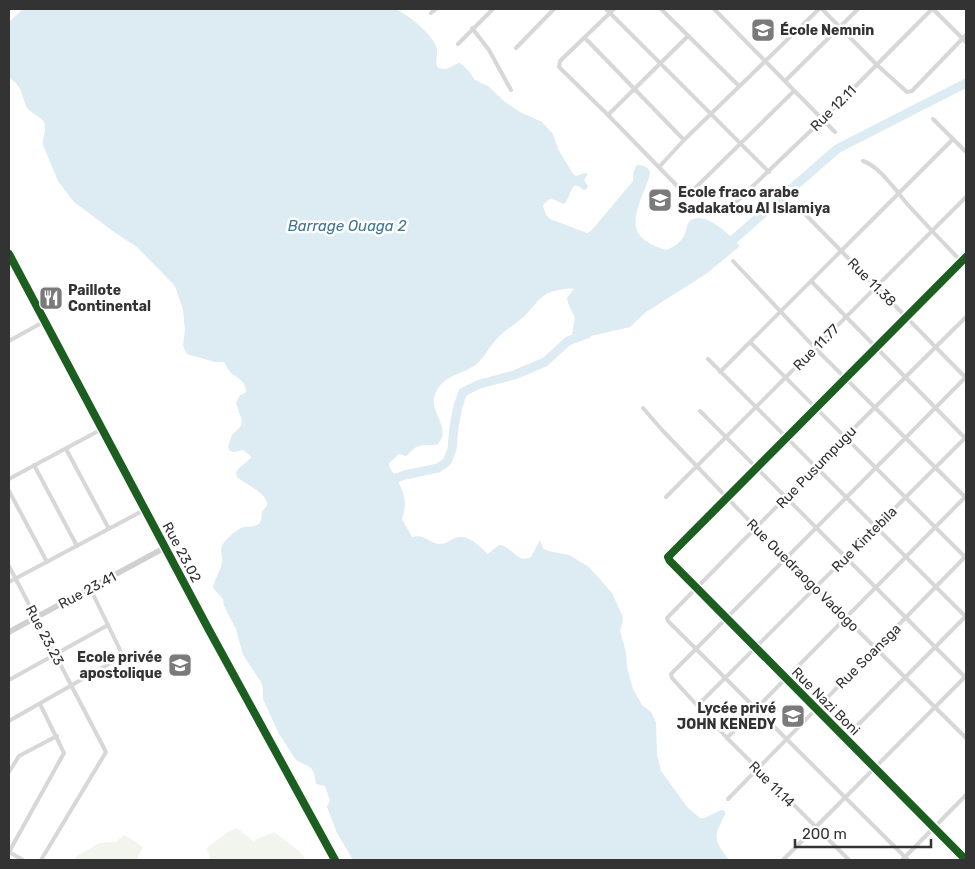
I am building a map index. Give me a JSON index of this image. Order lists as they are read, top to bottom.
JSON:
{
  "streets": {
    "street": [
      "Rue 12.11",
      "Rue 11.38",
      "Rue 11.77",
      "Rue Pusumpugu",
      "Rue Kintebila",
      "Rue 23.02",
      "Rue Ouedraogo Vadogo",
      "Rue 23.41",
      "Rue 23.23",
      "Rue Soansga",
      "Rue Nazi Boni",
      "Rue 11.14"
    ]
  },
  "crossings": [
    ["Rue 11.38", "Rue 11.77"],
    ["Rue 11.38", "Rue Pusumpugu"],
    ["Rue 11.77", "Rue Ouedraogo Vadogo"],
    ["Rue Pusumpugu", "Rue Ouedraogo Vadogo"],
    ["Rue Pusumpugu", "Rue Nazi Boni"],
    ["Rue Pusumpugu", "Rue 11.14"],
    ["Rue Kintebila", "Rue Ouedraogo Vadogo"],
    ["Rue Kintebila", "Rue Nazi Boni"],
    ["Rue Kintebila", "Rue 11.14"],
    ["Rue 23.02", "Rue 23.41"],
    ["Rue Ouedraogo Vadogo", "Rue Soansga"],
    ["Rue Ouedraogo Vadogo", "Rue Nazi Boni"],
    ["Rue 23.41", "Rue 23.23"],
    ["Rue Soansga", "Rue Nazi Boni"],
    ["Rue Soansga", "Rue 11.14"]
  ],
  "water": ["Barrage Ouaga 2"],
  "places": {
    "school or university": [
      "École Nemnin",
      "Ecole fraco arabe Sadakatou Al Islamiya",
      "Ecole privée apostolique",
      "Lycée privé JOHN KENEDY"
    ],
    "restaurant": ["Paillote Continental"]
  },
  "scale_bar": "200 m"
}
